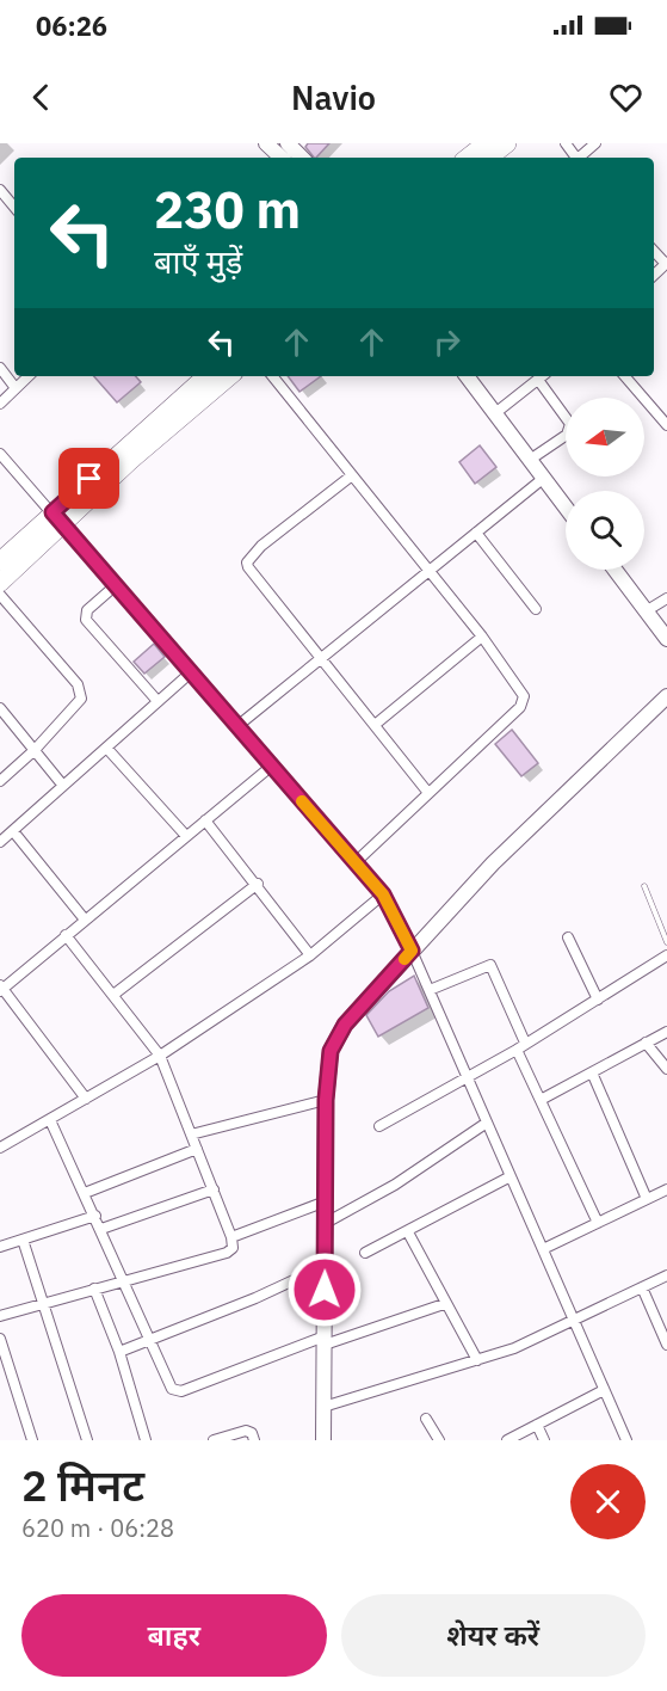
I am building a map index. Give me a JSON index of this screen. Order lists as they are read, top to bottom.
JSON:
{
  "north": "left",
  "page": {
    "status": "06:26",
    "header": "Navio",
    "turn": ["230 m", "बाएँ मुड़ें"],
    "heading": ["2 मिनट", "620 m · 06:28"],
    "buttons": ["बाहर", "शेयर करें"]
  }
}
